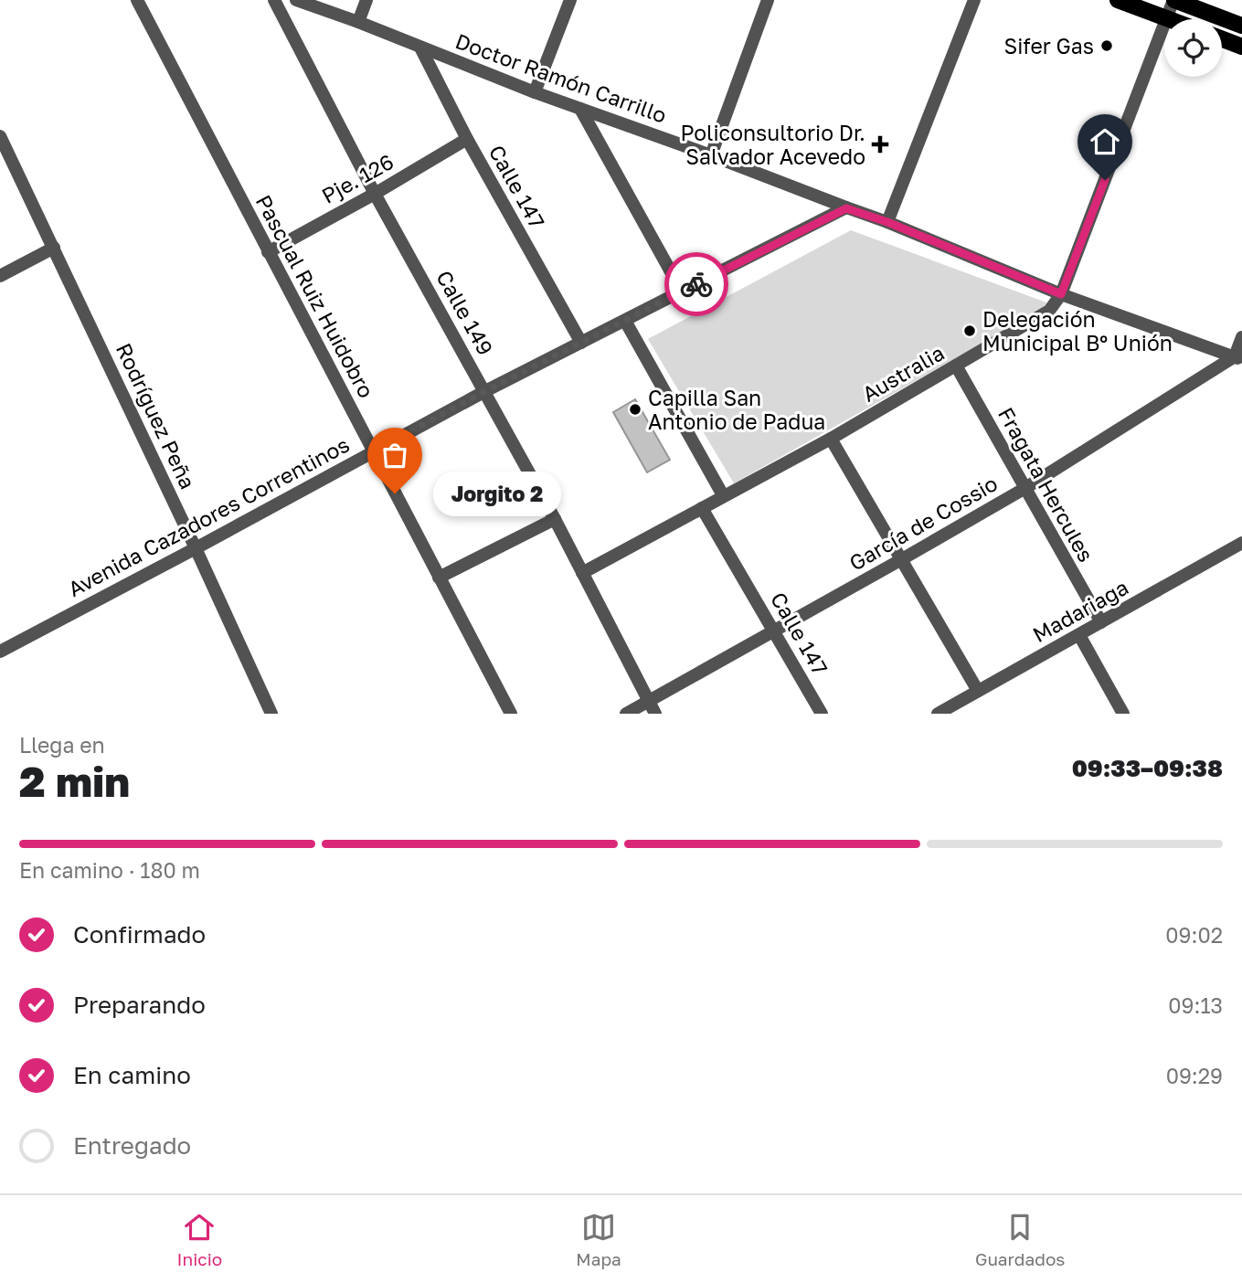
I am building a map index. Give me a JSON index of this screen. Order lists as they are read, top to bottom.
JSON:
{
  "streets": {
    "street": [
      "Doctor Ramón Carrillo",
      "Pje. 126",
      "Calle 147",
      "Pascual Ruiz Huidobro",
      "Calle 149",
      "Australia",
      "Rodríguez Peña",
      "Fragata Hercules",
      "Avenida Cazadores Correntinos",
      "García de Cossio",
      "Madariaga"
    ]
  },
  "crossings": [
    ["Doctor Ramón Carrillo", "Calle 147"],
    ["Doctor Ramón Carrillo", "Australia"],
    ["Doctor Ramón Carrillo", "Avenida Cazadores Correntinos"],
    ["Doctor Ramón Carrillo", "García de Cossio"],
    ["Pje. 126", "Calle 147"],
    ["Pje. 126", "Pascual Ruiz Huidobro"],
    ["Pje. 126", "Calle 149"],
    ["Calle 147", "Australia"],
    ["Calle 147", "Avenida Cazadores Correntinos"],
    ["Calle 147", "García de Cossio"],
    ["Pascual Ruiz Huidobro", "Avenida Cazadores Correntinos"],
    ["Calle 149", "Australia"],
    ["Calle 149", "Avenida Cazadores Correntinos"],
    ["Calle 149", "García de Cossio"],
    ["Australia", "Fragata Hercules"],
    ["Rodríguez Peña", "Avenida Cazadores Correntinos"],
    ["Fragata Hercules", "García de Cossio"],
    ["Fragata Hercules", "Madariaga"]
  ],
  "places": {
    "other": [
      "Sifer Gas",
      "Delegación Municipal Bº Unión",
      "Capilla San Antonio de Padua",
      "Jorgito 2"
    ],
    "health": ["Policonsultorio Dr. Salvador Acevedo"]
  },
  "page": {
    "bubble": "Jorgito 2",
    "heading": ["2 min", "Llega en", "09:33–09:38"],
    "bar": "En camino · 180 m",
    "list": [
      ["Confirmado", "09:02"],
      ["Preparando", "09:13"],
      ["En camino", "09:29"],
      "Entregado"
    ],
    "tabs": ["Inicio", "Mapa", "Guardados"]
  }
}
